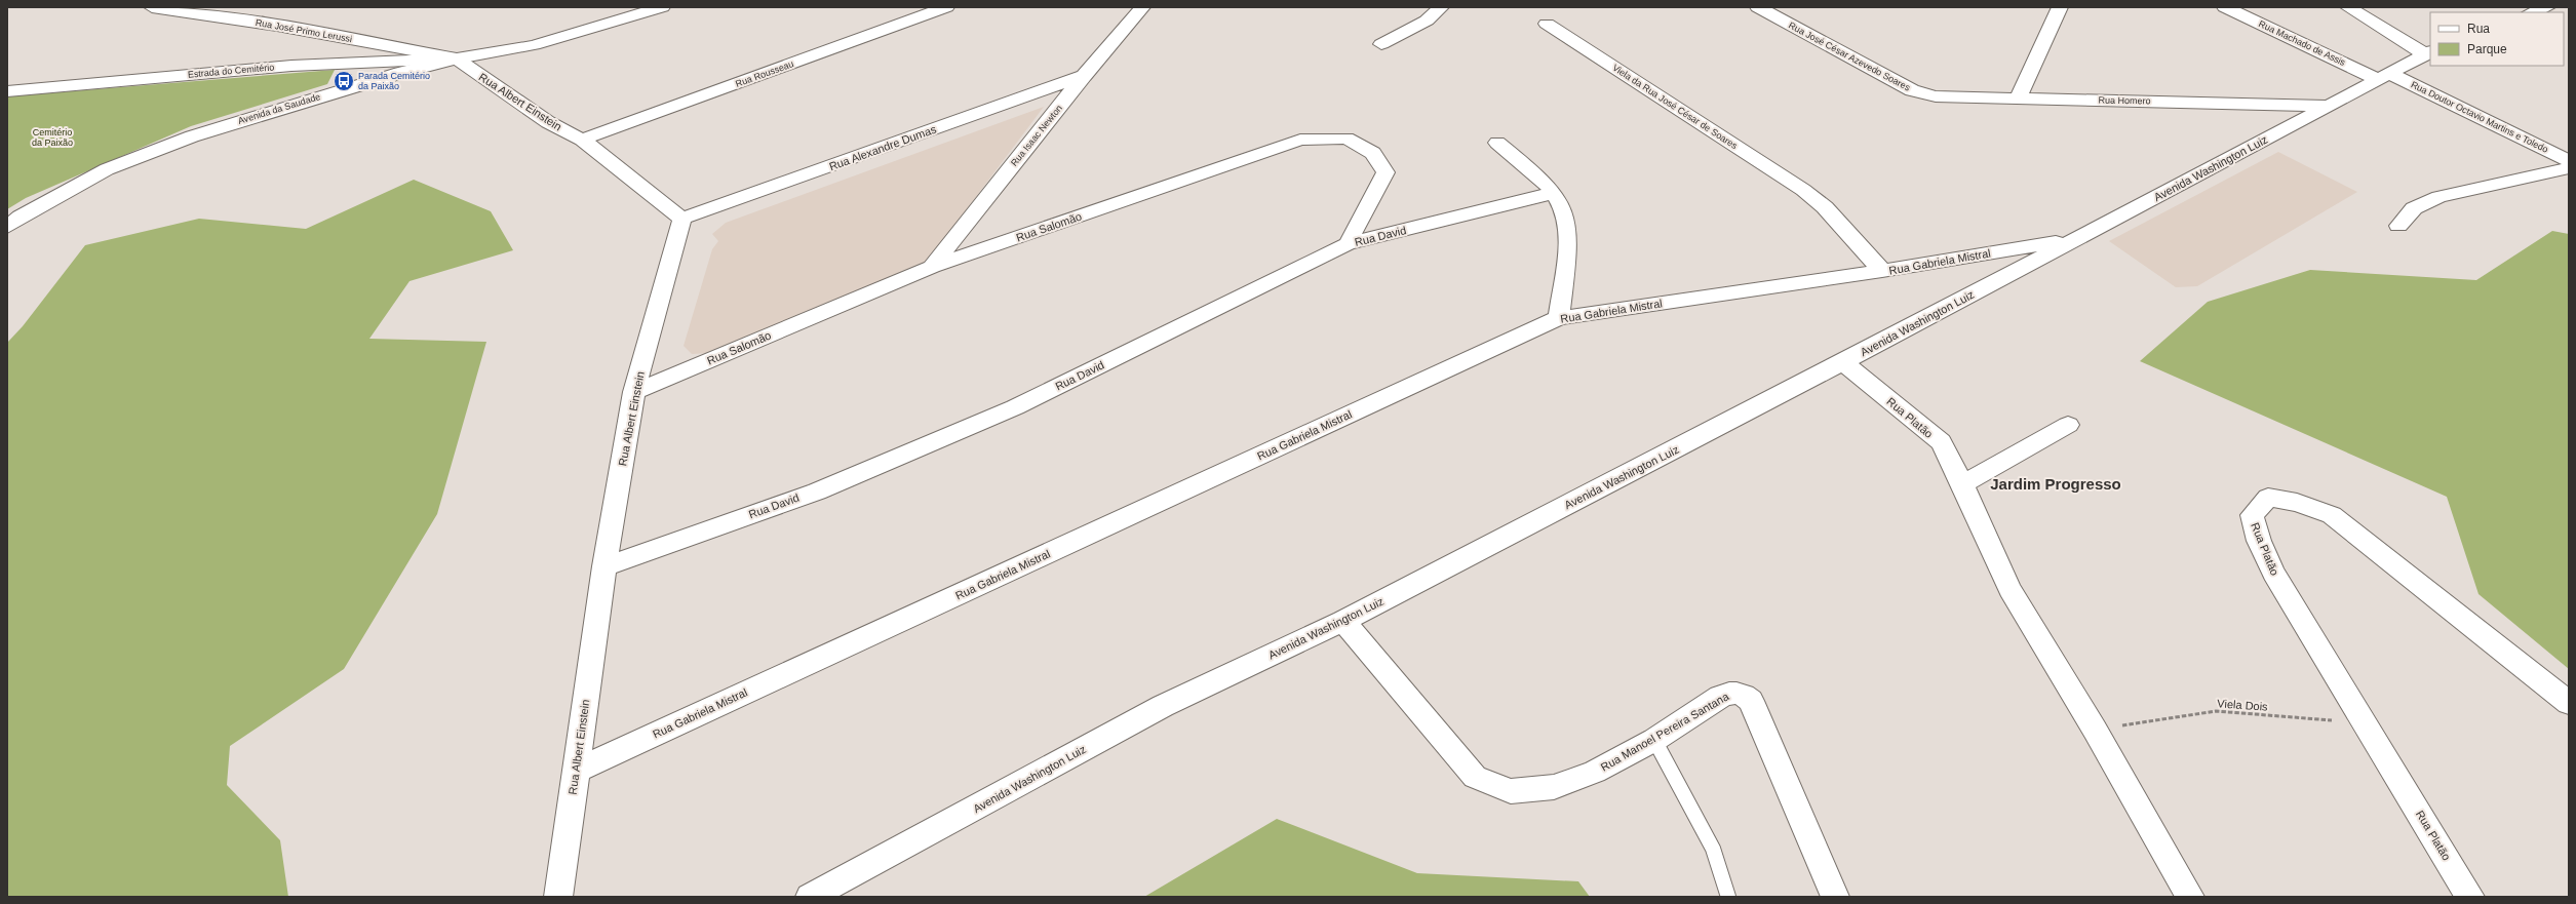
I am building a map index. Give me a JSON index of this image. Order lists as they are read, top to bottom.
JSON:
{
  "streets": {
    "street": [
      "Rua José Primo Lerussi",
      "Rua Machado de Assis",
      "Rua José César Azevedo Soares",
      "Estrada do Cemitério",
      "Rua Rousseau",
      "Rua Homero",
      "Rua Albert Einstein",
      "Viela da Rua José César de Soares",
      "Avenida da Saudade",
      "Rua Doutor Octavio Martins e Toledo",
      "Rua Isaac Newton",
      "Rua Alexandre Dumas",
      "Avenida Washington Luiz",
      "Rua Salomão",
      "Rua David",
      "Rua Gabriela Mistral",
      "Rua Platão",
      "Rua Manoel Pereira Santana"
    ],
    "path": ["Viela Dois"]
  },
  "crossings": [
    ["Rua José Primo Lerussi", "Estrada do Cemitério"],
    ["Rua José Primo Lerussi", "Rua Albert Einstein"],
    ["Rua José Primo Lerussi", "Avenida da Saudade"],
    ["Rua Machado de Assis", "Rua Doutor Octavio Martins e Toledo"],
    ["Rua Machado de Assis", "Avenida Washington Luiz"],
    ["Rua José César Azevedo Soares", "Rua Homero"],
    ["Estrada do Cemitério", "Rua Albert Einstein"],
    ["Estrada do Cemitério", "Avenida da Saudade"],
    ["Rua Rousseau", "Rua Albert Einstein"],
    ["Rua Homero", "Avenida Washington Luiz"],
    ["Rua Albert Einstein", "Avenida da Saudade"],
    ["Rua Albert Einstein", "Rua Alexandre Dumas"],
    ["Rua Albert Einstein", "Rua Salomão"],
    ["Rua Albert Einstein", "Rua David"],
    ["Rua Albert Einstein", "Rua Gabriela Mistral"],
    ["Viela da Rua José César de Soares", "Rua Gabriela Mistral"],
    ["Rua Doutor Octavio Martins e Toledo", "Avenida Washington Luiz"],
    ["Rua Isaac Newton", "Rua Alexandre Dumas"],
    ["Rua Isaac Newton", "Rua Salomão"],
    ["Avenida Washington Luiz", "Rua Gabriela Mistral"],
    ["Avenida Washington Luiz", "Rua Platão"],
    ["Avenida Washington Luiz", "Rua Manoel Pereira Santana"],
    ["Rua Salomão", "Rua David"],
    ["Rua Platão", "Viela Dois"]
  ],
  "districts": ["Jardim Progresso"],
  "parks": ["Cemitério da Paixão"],
  "places": {
    "bus stop": ["Parada Cemitério da Paixão"]
  },
  "legend": ["Rua", "Parque"]
}
